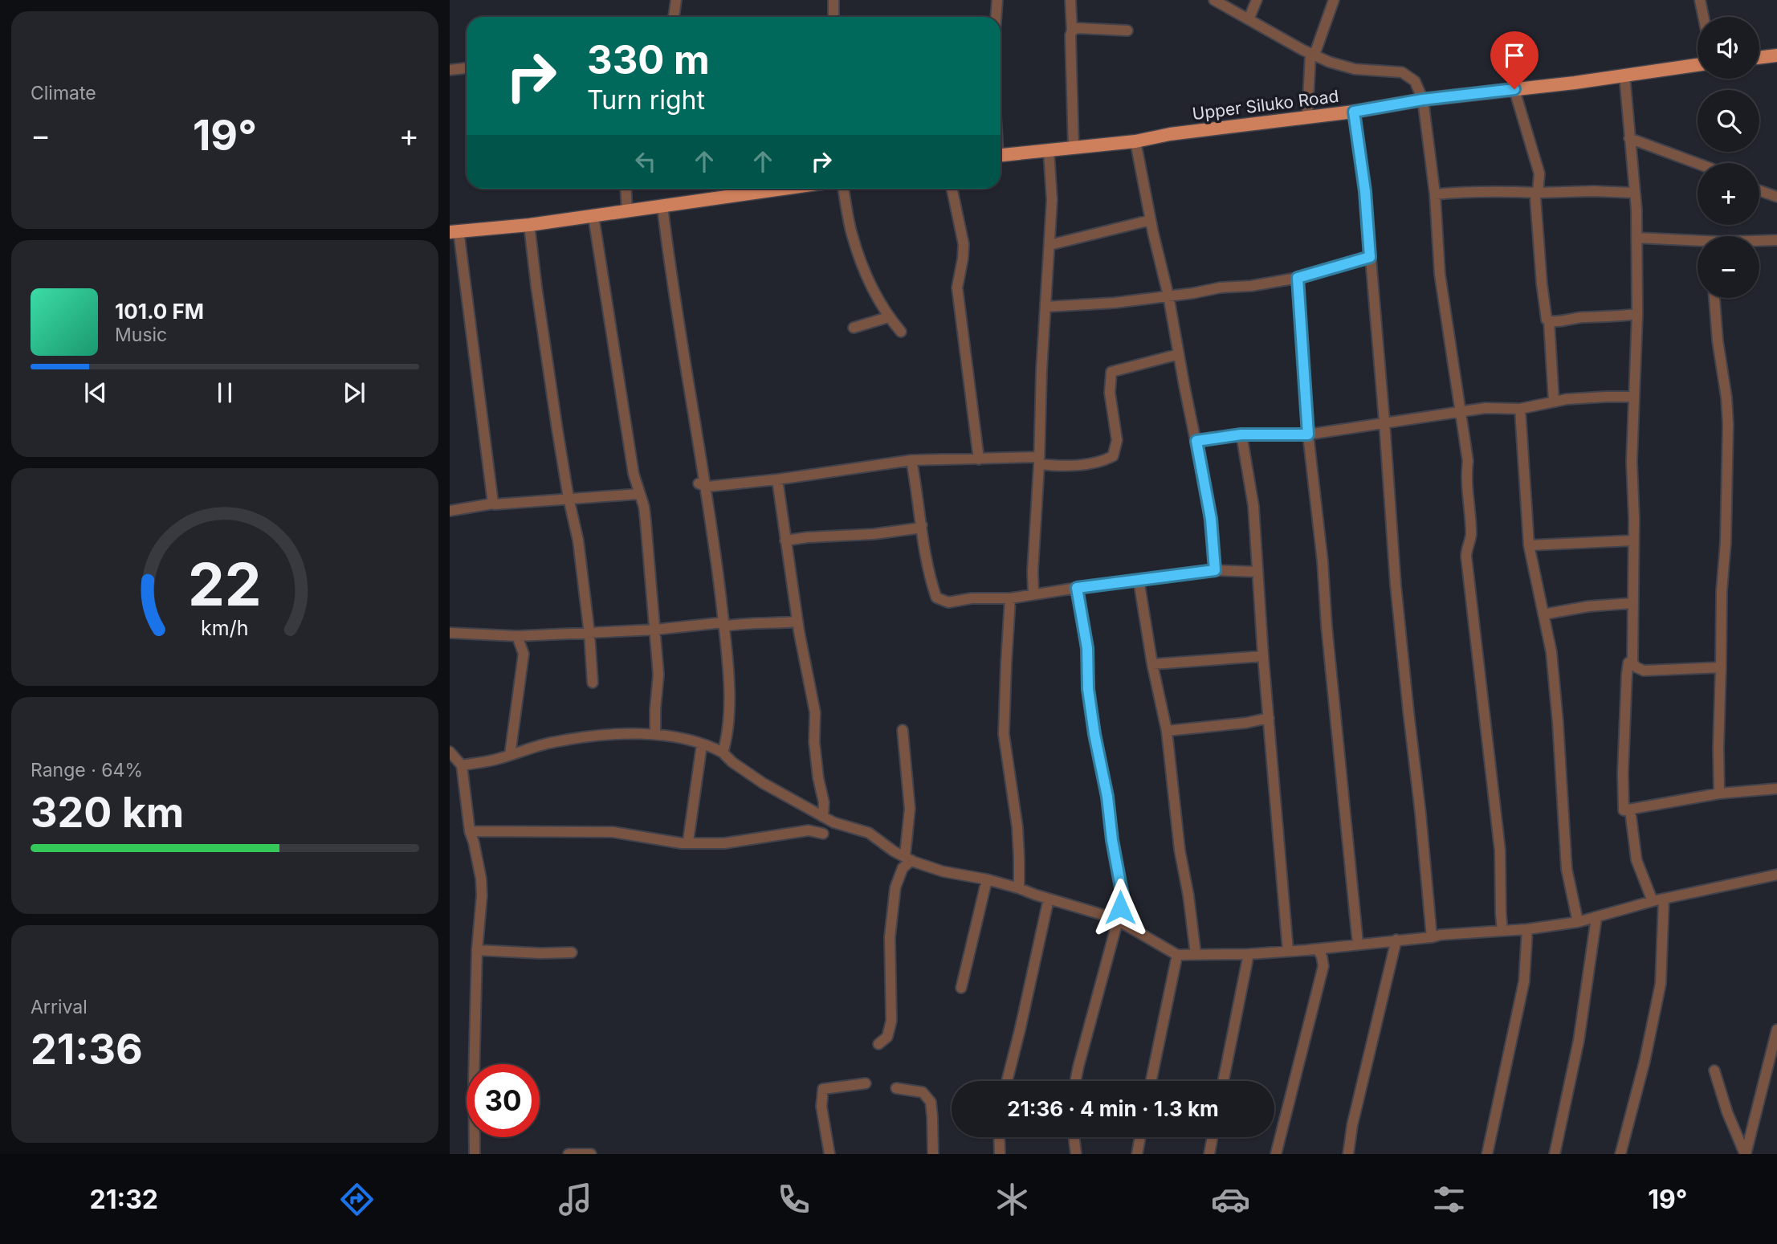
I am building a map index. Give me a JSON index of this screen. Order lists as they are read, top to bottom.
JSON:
{
  "streets": {
    "main road": ["Upper Siluko Road"]
  },
  "page": {
    "tile": [
      "Climate",
      ["Range · 64%", "320 km"],
      ["Arrival", "21:36"]
    ],
    "map_buttons": ["+", "−"],
    "turn": ["330 m", "Turn right"],
    "heat": ["−", "19°", "+"],
    "song": ["101.0 FM", "Music"],
    "limit": "30",
    "trip": "21:36 · 4 min · 1.3 km",
    "tabs": ["21:32", "19°"],
    "gauge": ["22", "km/h"]
  }
}
